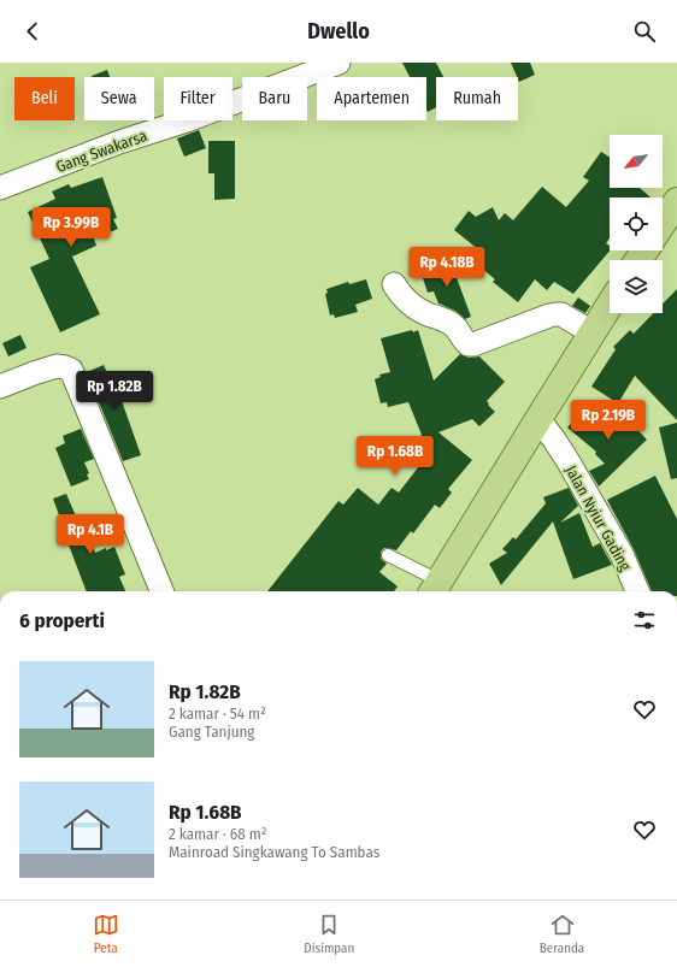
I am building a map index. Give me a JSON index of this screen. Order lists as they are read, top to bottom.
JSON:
{
  "streets": {
    "street": ["Gang Swakarsa", "Jalan Nyiur Gading"]
  },
  "north": "bottom left",
  "page": {
    "header": "Dwello",
    "chip": [
      "Beli",
      "Sewa",
      "Filter",
      "Baru",
      "Apartemen",
      "Rumah"
    ],
    "price": [
      "Rp 3.99B",
      "Rp 4.18B",
      "Rp 1.82B",
      "Rp 2.19B",
      "Rp 1.68B",
      "Rp 4.1B"
    ],
    "heading": "6 properti",
    "list": [
      {
        "name": "Rp 1.82B",
        "note": "2 kamar · 54 m² · Gang Tanjung"
      },
      {
        "name": "Rp 1.68B",
        "note": "2 kamar · 68 m² · Mainroad Singkawang To Sambas"
      }
    ],
    "tabs": ["Peta", "Disimpan", "Beranda"]
  }
}
